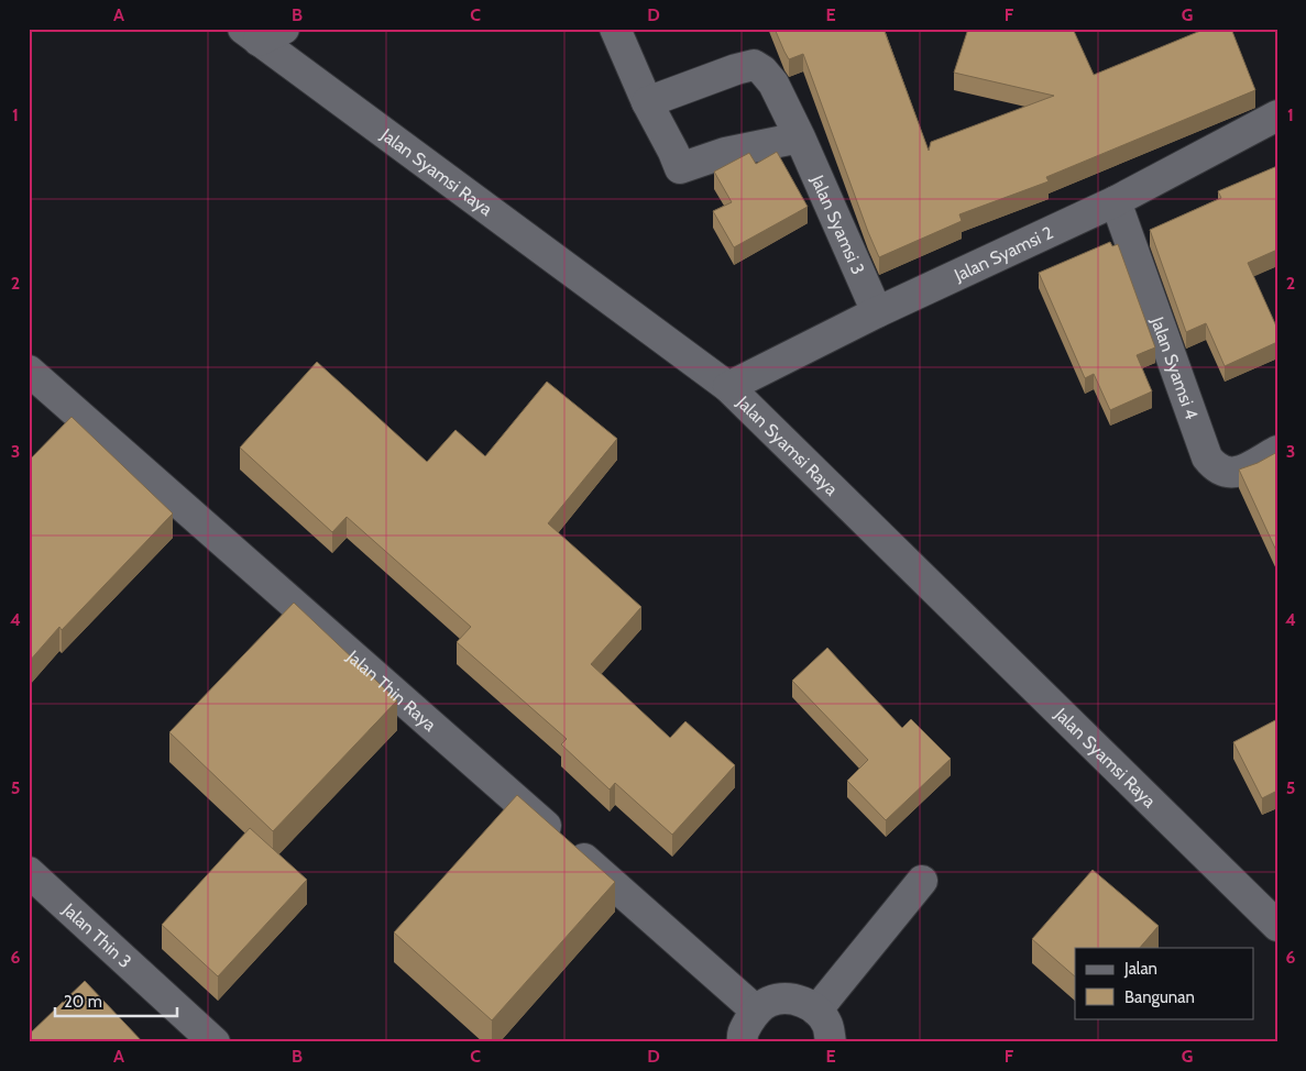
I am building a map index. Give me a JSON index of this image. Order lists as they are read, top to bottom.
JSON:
{
  "streets": {
    "street": [
      "Jalan Syamsi Raya",
      "Jalan Syamsi 3",
      "Jalan Syamsi 2",
      "Jalan Syamsi 4",
      "Jalan Thin Raya",
      "Jalan Thin 3"
    ]
  },
  "crossings": [
    ["Jalan Syamsi Raya", "Jalan Syamsi 2"],
    ["Jalan Syamsi 3", "Jalan Syamsi 2"],
    ["Jalan Syamsi 2", "Jalan Syamsi 4"]
  ],
  "legend": ["Jalan", "Bangunan"],
  "scale_bar": "20 m",
  "grid": {
    "columns": [
      "A",
      "B",
      "C",
      "D",
      "E",
      "F",
      "G"
    ],
    "rows": [
      "1",
      "2",
      "3",
      "4",
      "5",
      "6"
    ]
  }
}
